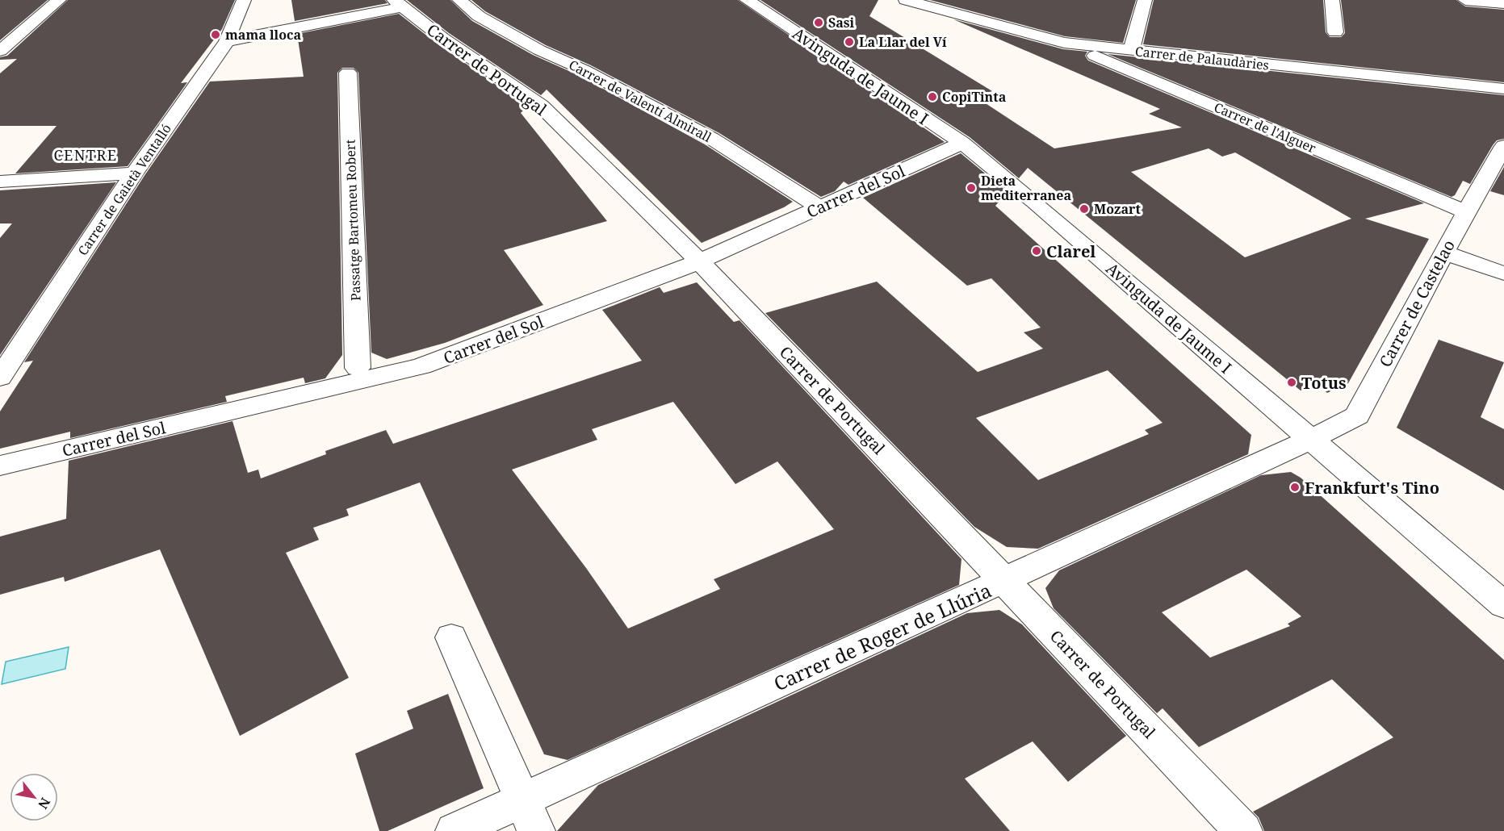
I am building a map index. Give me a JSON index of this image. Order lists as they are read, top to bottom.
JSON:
{
  "streets": {
    "street": [
      "Carrer de Palaudàries",
      "Carrer de Portugal",
      "Avinguda de Jaume I",
      "Carrer de Valentí Almirall",
      "Carrer de l'Alguer",
      "Carrer de Gaietà Ventalló",
      "Carrer del Sol",
      "Passatge Bartomeu Robert",
      "Carrer de Castelao",
      "Carrer de Roger de Llúria"
    ]
  },
  "crossings": [
    ["Carrer de Palaudàries", "Carrer de l'Alguer"],
    ["Carrer de Portugal", "Carrer del Sol"],
    ["Carrer de Portugal", "Carrer de Roger de Llúria"],
    ["Avinguda de Jaume I", "Carrer del Sol"],
    ["Avinguda de Jaume I", "Carrer de Castelao"],
    ["Avinguda de Jaume I", "Carrer de Roger de Llúria"],
    ["Carrer de Valentí Almirall", "Carrer del Sol"],
    ["Carrer de l'Alguer", "Carrer de Castelao"],
    ["Carrer de Castelao", "Carrer de Roger de Llúria"]
  ],
  "districts": ["CENTRE"],
  "places": [
    "Sasi",
    "mama lloca",
    "La Llar del Ví",
    "CopiTinta",
    "Dieta mediterranea",
    "Mozart",
    "Clarel",
    "Totus",
    "Frankfurt's Tino"
  ],
  "north": "bottom right"
}
